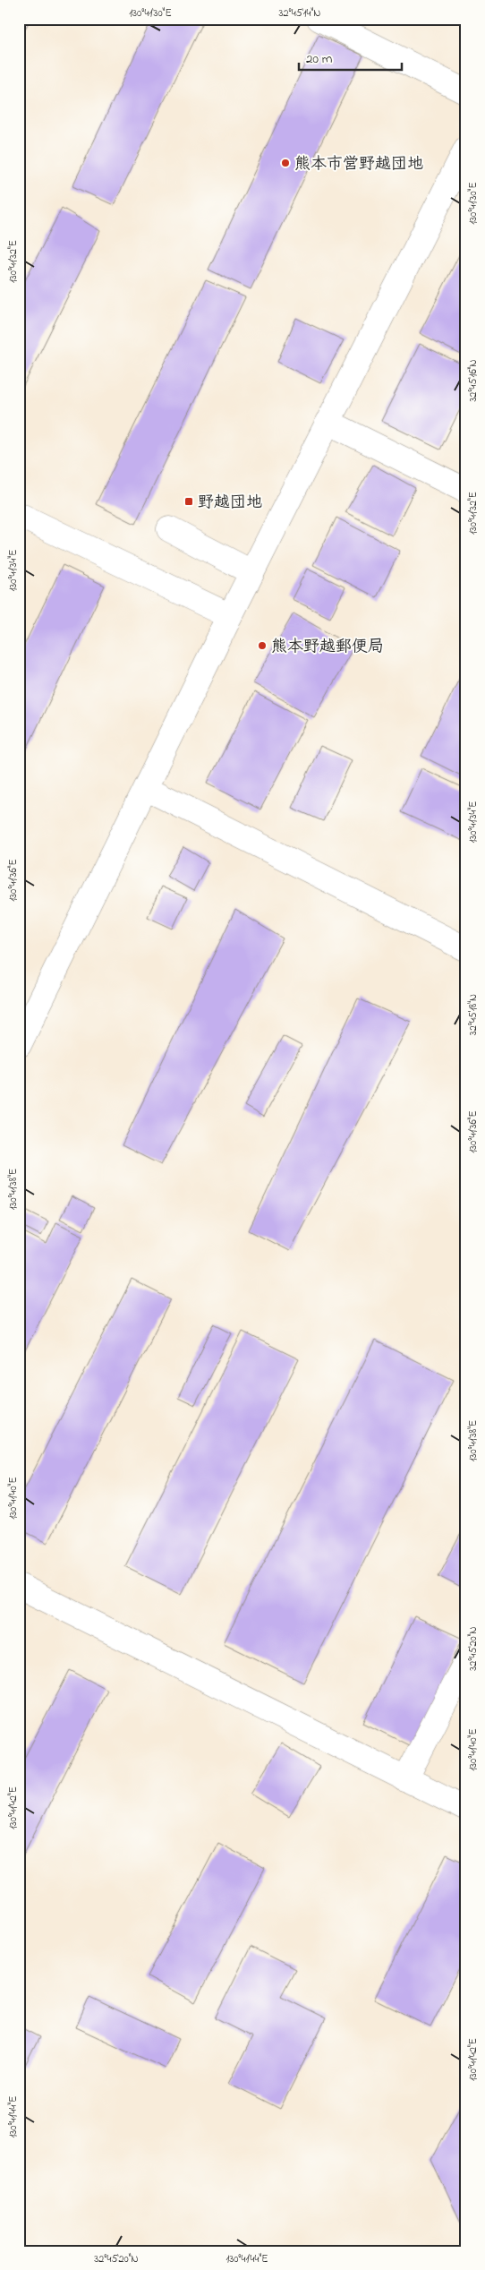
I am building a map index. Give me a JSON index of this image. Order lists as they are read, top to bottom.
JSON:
{
  "places": {
    "other": ["熊本市営野越団地", "熊本野越郵便局"],
    "transit": ["野越団地"]
  },
  "scale_bar": "20 m",
  "coordinates": [
    "130°41'30\"E",
    "32°45'14\"N",
    "130°41'32\"E",
    "32°45'16\"N",
    "130°41'34\"E",
    "130°41'36\"E",
    "32°45'18\"N",
    "130°41'38\"E",
    "130°41'40\"E",
    "32°45'20\"N",
    "130°41'42\"E",
    "130°41'44\"E"
  ]
}
